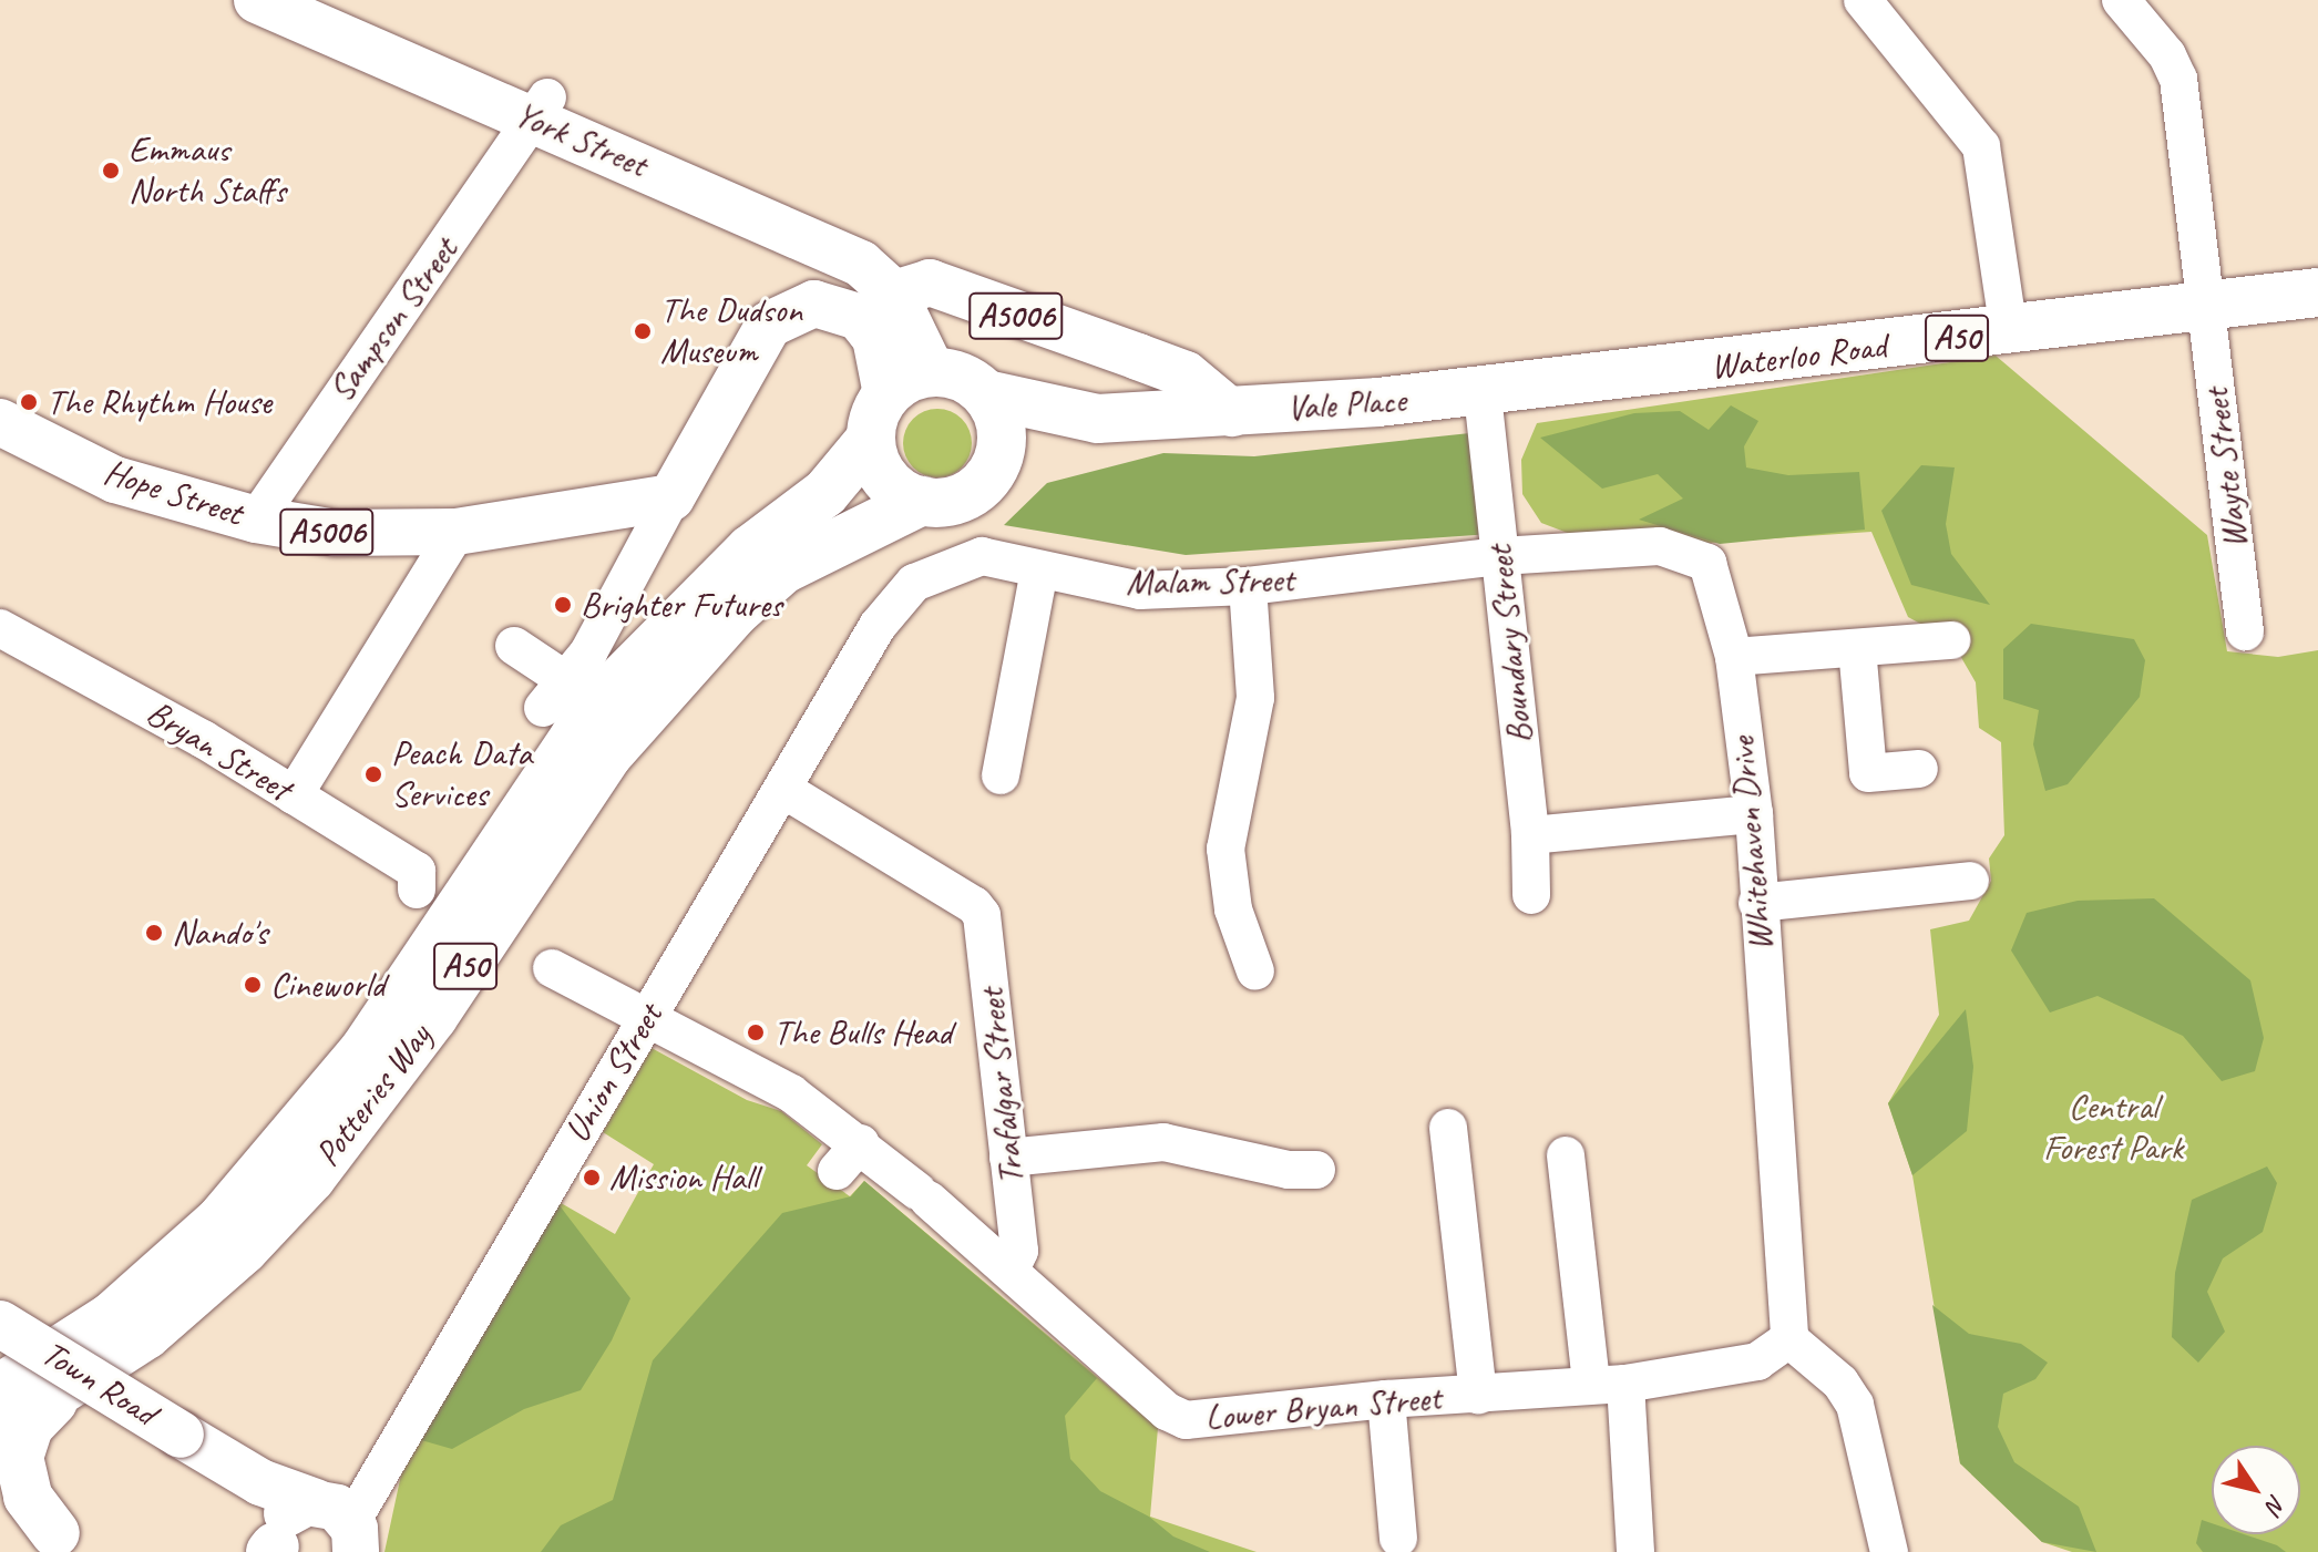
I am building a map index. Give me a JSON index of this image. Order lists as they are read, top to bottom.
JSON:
{
  "streets": {
    "highway": [
      "A50",
      "Waterloo Road",
      "Vale Place",
      "Potteries Way"
    ],
    "main road": [
      "York Street",
      "A5006",
      "Hope Street",
      "Town Road"
    ],
    "street": [
      "Sampson Street",
      "Wayte Street",
      "Malam Street",
      "Boundary Street",
      "Bryan Street",
      "Whitehaven Drive",
      "Union Street",
      "Trafalgar Street",
      "Lower Bryan Street"
    ]
  },
  "crossings": [
    ["York Street", "A5006"],
    ["York Street", "Sampson Street"],
    ["York Street", "Vale Place"],
    ["York Street", "Potteries Way"],
    ["A5006", "Vale Place"],
    ["Sampson Street", "Hope Street"],
    ["Waterloo Road", "Vale Place"],
    ["Waterloo Road", "Wayte Street"],
    ["Vale Place", "Boundary Street"],
    ["Vale Place", "Potteries Way"],
    ["Malam Street", "Boundary Street"],
    ["Malam Street", "Whitehaven Drive"],
    ["Malam Street", "Union Street"],
    ["Boundary Street", "Whitehaven Drive"],
    ["Whitehaven Drive", "Lower Bryan Street"],
    ["Union Street", "Trafalgar Street"],
    ["Union Street", "Town Road"],
    ["Union Street", "Lower Bryan Street"],
    ["Trafalgar Street", "Lower Bryan Street"]
  ],
  "parks": ["Central Forest Park"],
  "places": [
    "Emmaus North Staffs",
    "The Dudson Museum",
    "The Rhythm House",
    "Brighter Futures",
    "Peach Data Services",
    "Nando's",
    "Cineworld",
    "The Bulls Head",
    "Mission Hall"
  ],
  "north": "bottom right"
}
